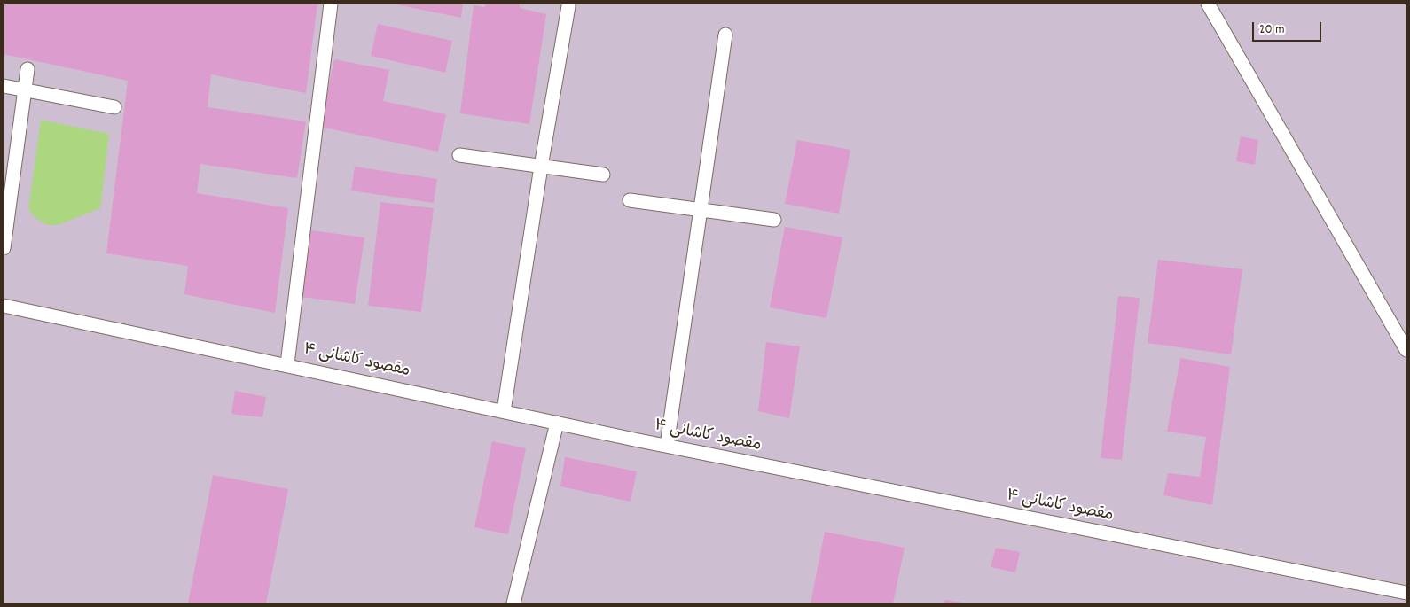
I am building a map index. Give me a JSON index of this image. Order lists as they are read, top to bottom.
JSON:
{
  "streets": {
    "lane": ["مقصود کاشانی ۴"]
  },
  "scale_bar": "20 m"
}
